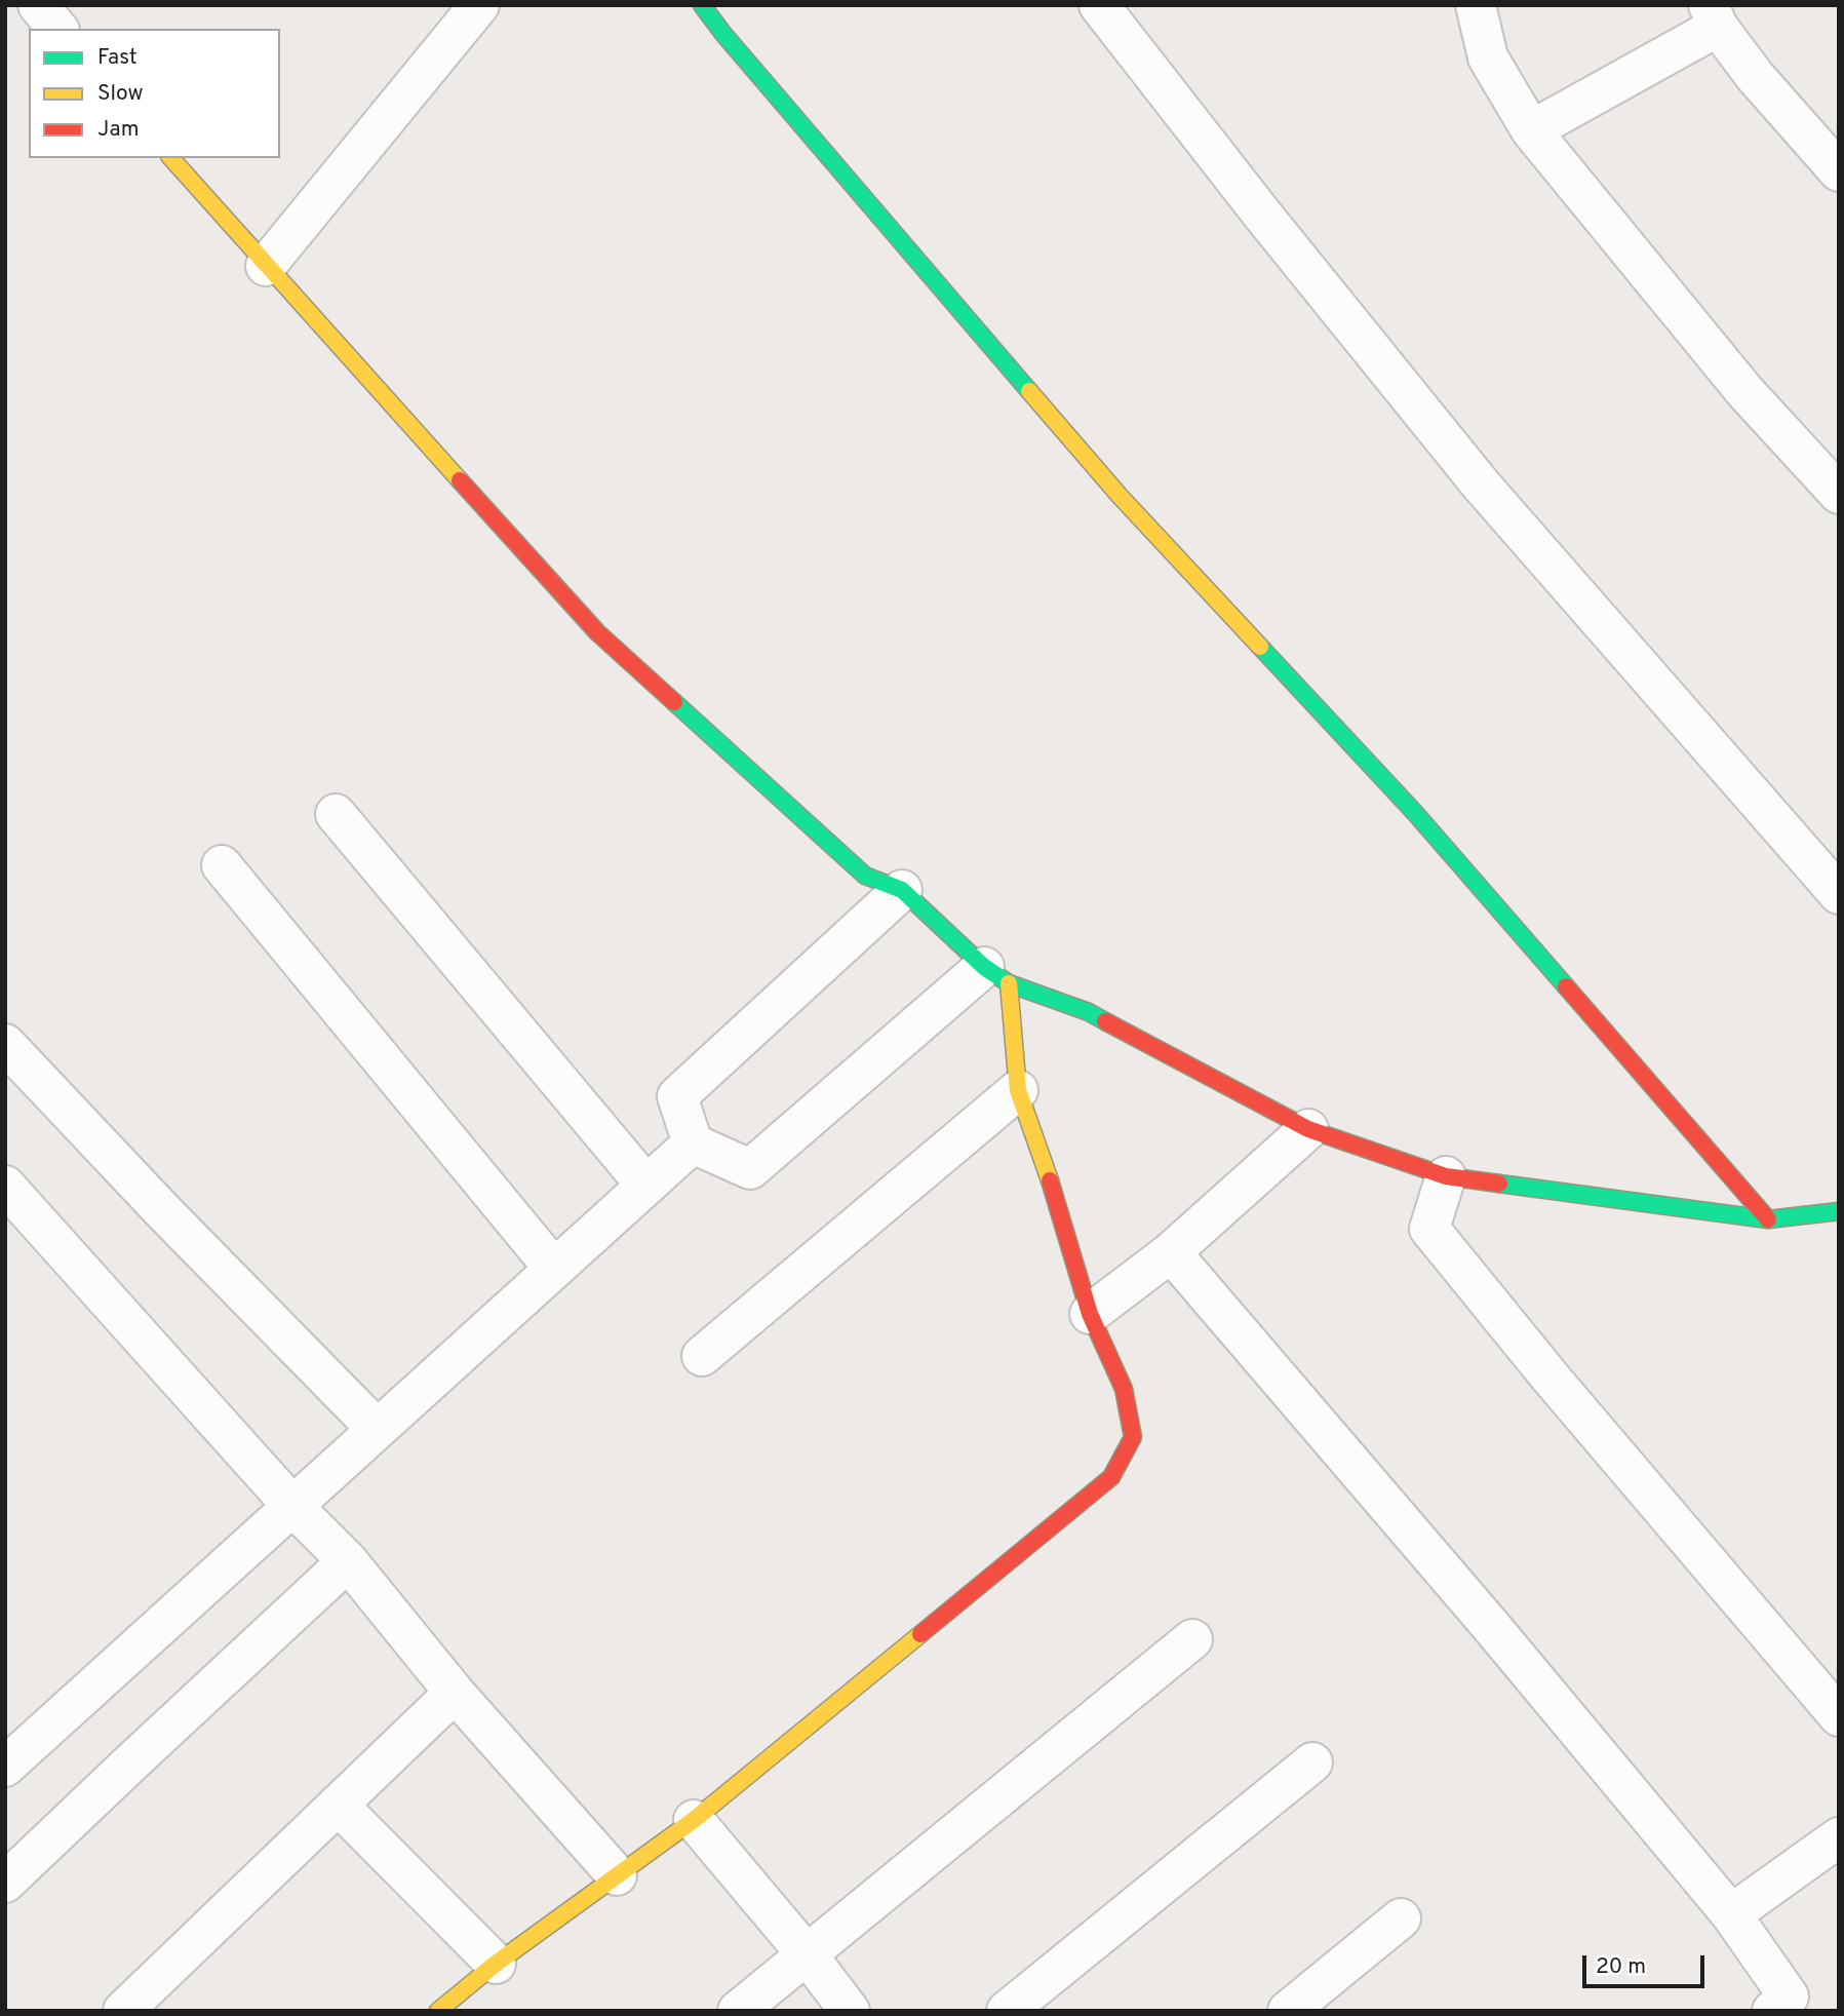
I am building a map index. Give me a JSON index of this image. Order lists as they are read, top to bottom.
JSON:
{
  "legend": ["Fast", "Slow", "Jam"],
  "scale_bar": "20 m"
}
